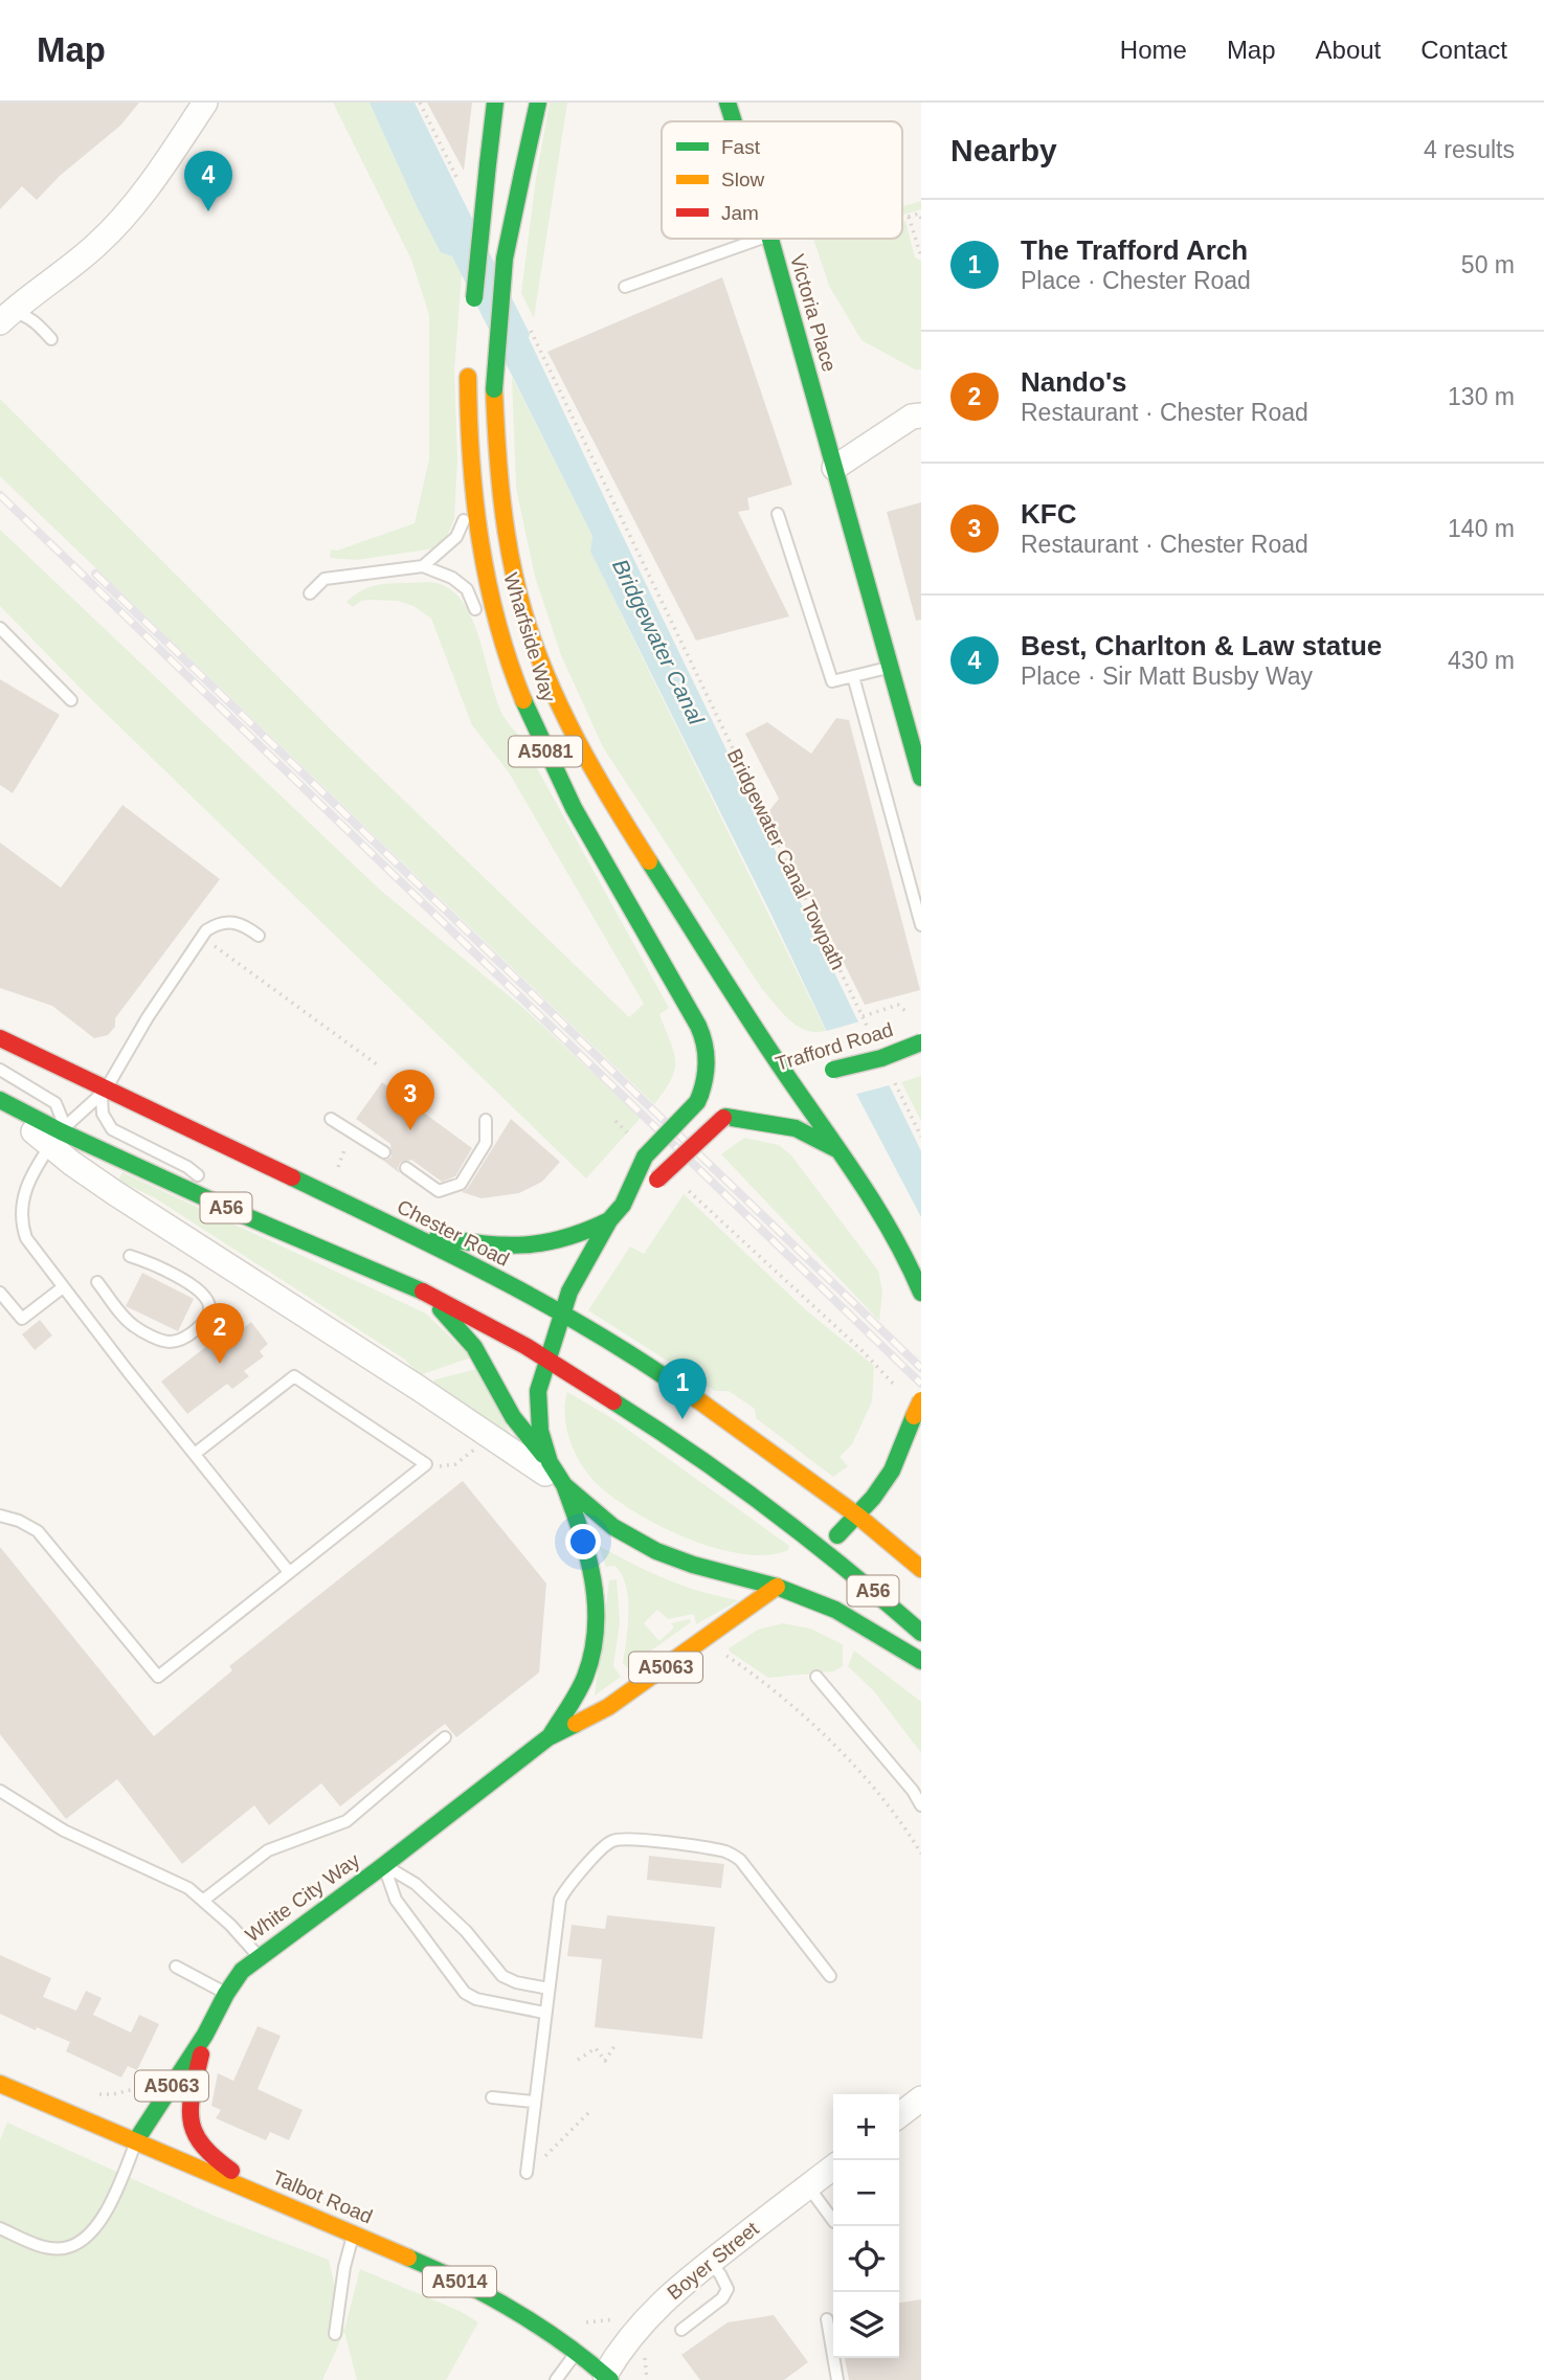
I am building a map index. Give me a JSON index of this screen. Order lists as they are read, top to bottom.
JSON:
{
  "streets": {
    "main road": [
      "Victoria Place",
      "Wharfside Way",
      "A5081",
      "Trafford Road",
      "A56",
      "Chester Road",
      "A5063",
      "White City Way",
      "Talbot Road",
      "A5014"
    ],
    "street": ["Boyer Street"],
    "path": ["Bridgewater Canal Towpath"]
  },
  "crossings": [
    ["Wharfside Way", "A5081"],
    ["Wharfside Way", "Trafford Road"],
    ["Wharfside Way", "A56"],
    ["A5081", "Trafford Road"],
    ["A56", "Chester Road"],
    ["A56", "White City Way"],
    ["White City Way", "Talbot Road"],
    ["Talbot Road", "Boyer Street"]
  ],
  "water": ["Bridgewater Canal"],
  "legend": ["Fast", "Slow", "Jam"],
  "page": {
    "header": "Map",
    "nav": [
      "Home",
      "Map",
      "About",
      "Contact"
    ],
    "heading": ["Nearby", "4 results"],
    "pins": [
      "4",
      "3",
      "2",
      "1"
    ],
    "list": [
      {
        "mark": "1",
        "name": "The Trafford Arch",
        "note": "Place · Chester Road",
        "value": "50 m"
      },
      {
        "mark": "2",
        "name": "Nando's",
        "note": "Restaurant · Chester Road",
        "value": "130 m"
      },
      {
        "mark": "3",
        "name": "KFC",
        "note": "Restaurant · Chester Road",
        "value": "140 m"
      },
      {
        "mark": "4",
        "name": "Best, Charlton & Law statue",
        "note": "Place · Sir Matt Busby Way",
        "value": "430 m"
      }
    ],
    "map_buttons": ["+", "−"]
  }
}
